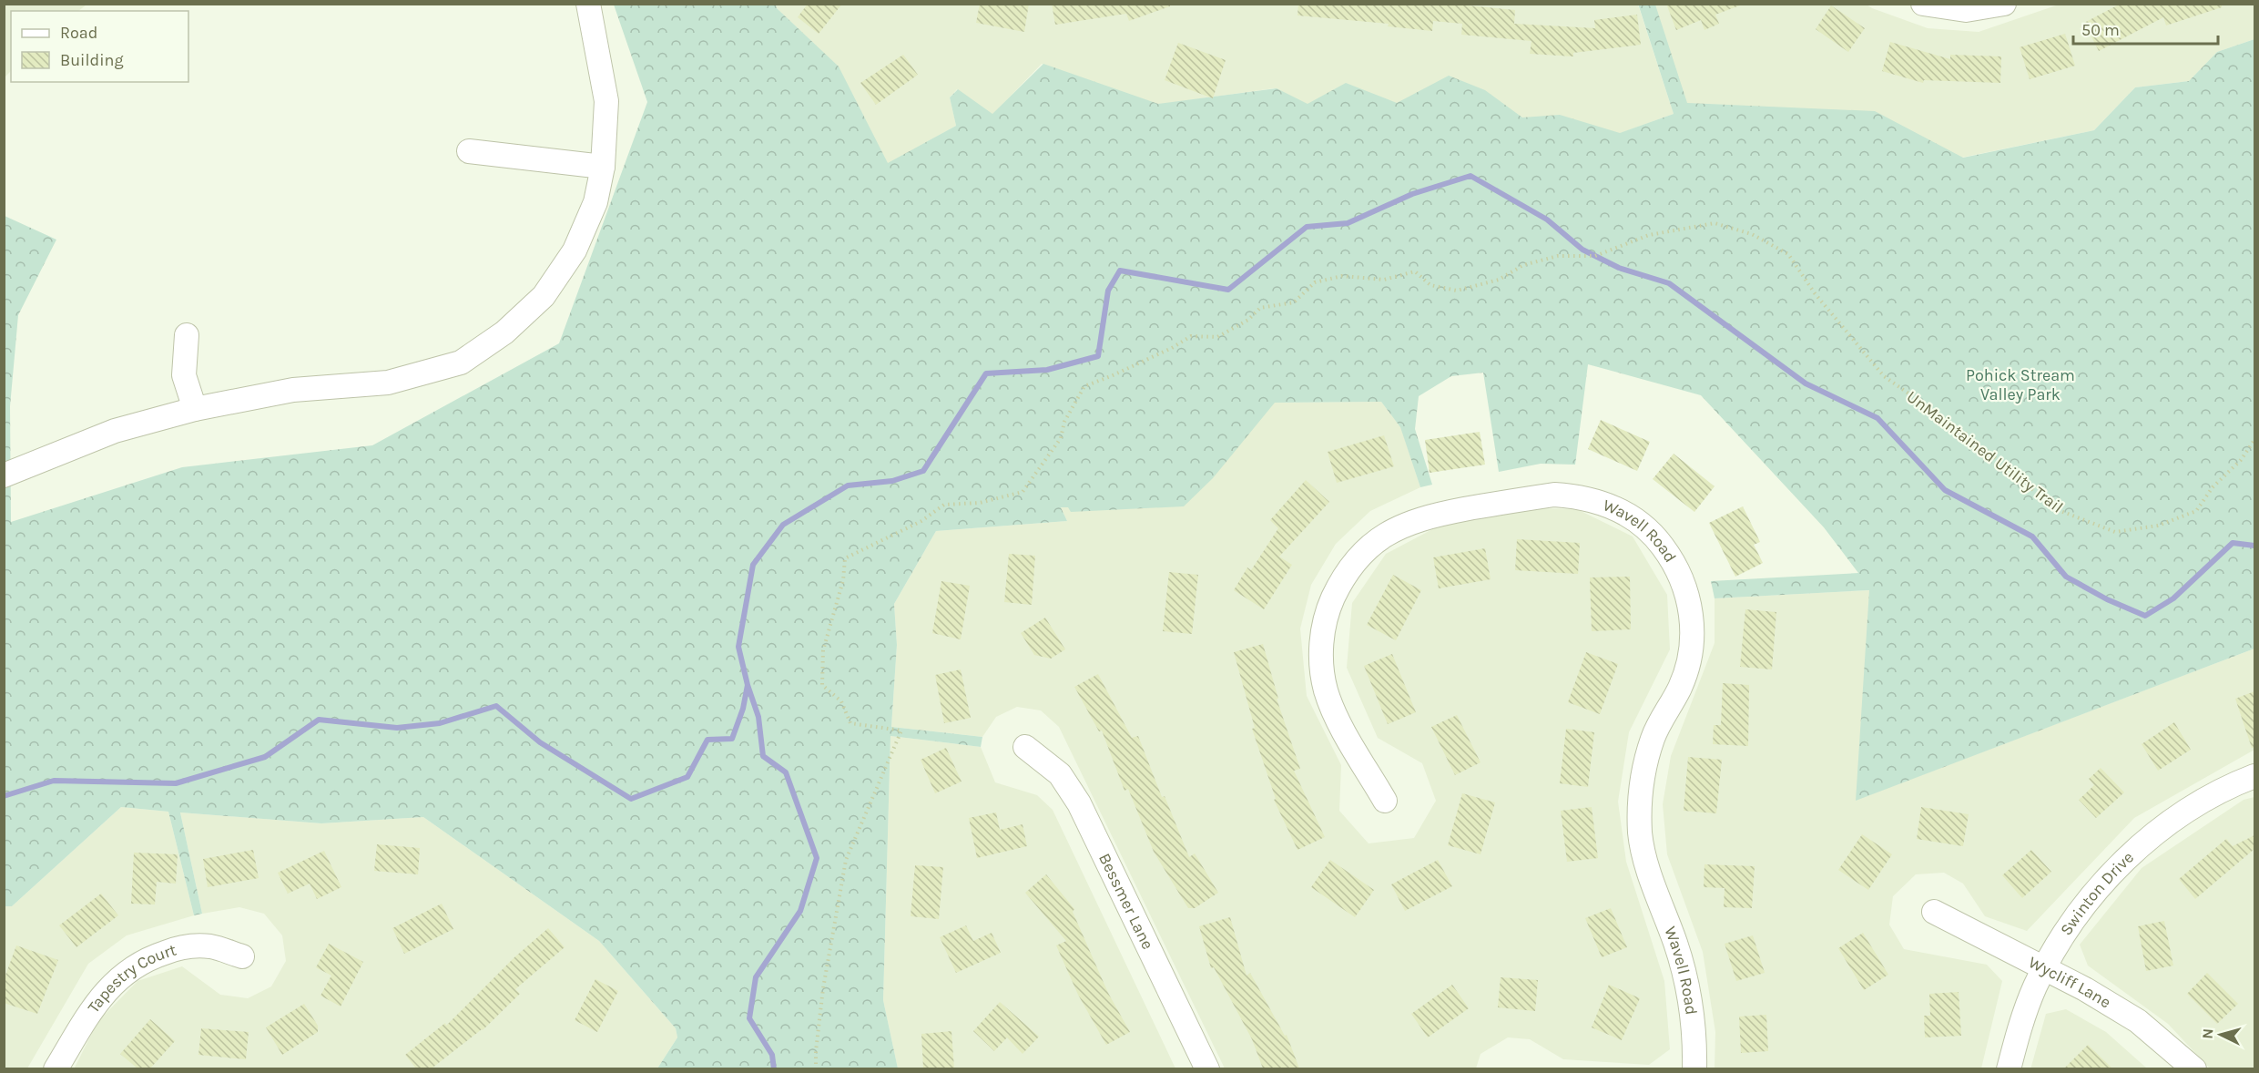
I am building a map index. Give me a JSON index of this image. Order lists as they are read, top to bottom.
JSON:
{
  "streets": {
    "street": [
      "Wavell Road",
      "Swinton Drive",
      "Bessmer Lane",
      "Tapestry Court",
      "Wycliff Lane"
    ],
    "path": ["UnMaintained Utility Trail"]
  },
  "crossings": [
    ["Swinton Drive", "Wycliff Lane"]
  ],
  "parks": ["Pohick Stream Valley Park"],
  "legend": ["Road", "Building"],
  "scale_bar": "50 m",
  "north": "left"
}
